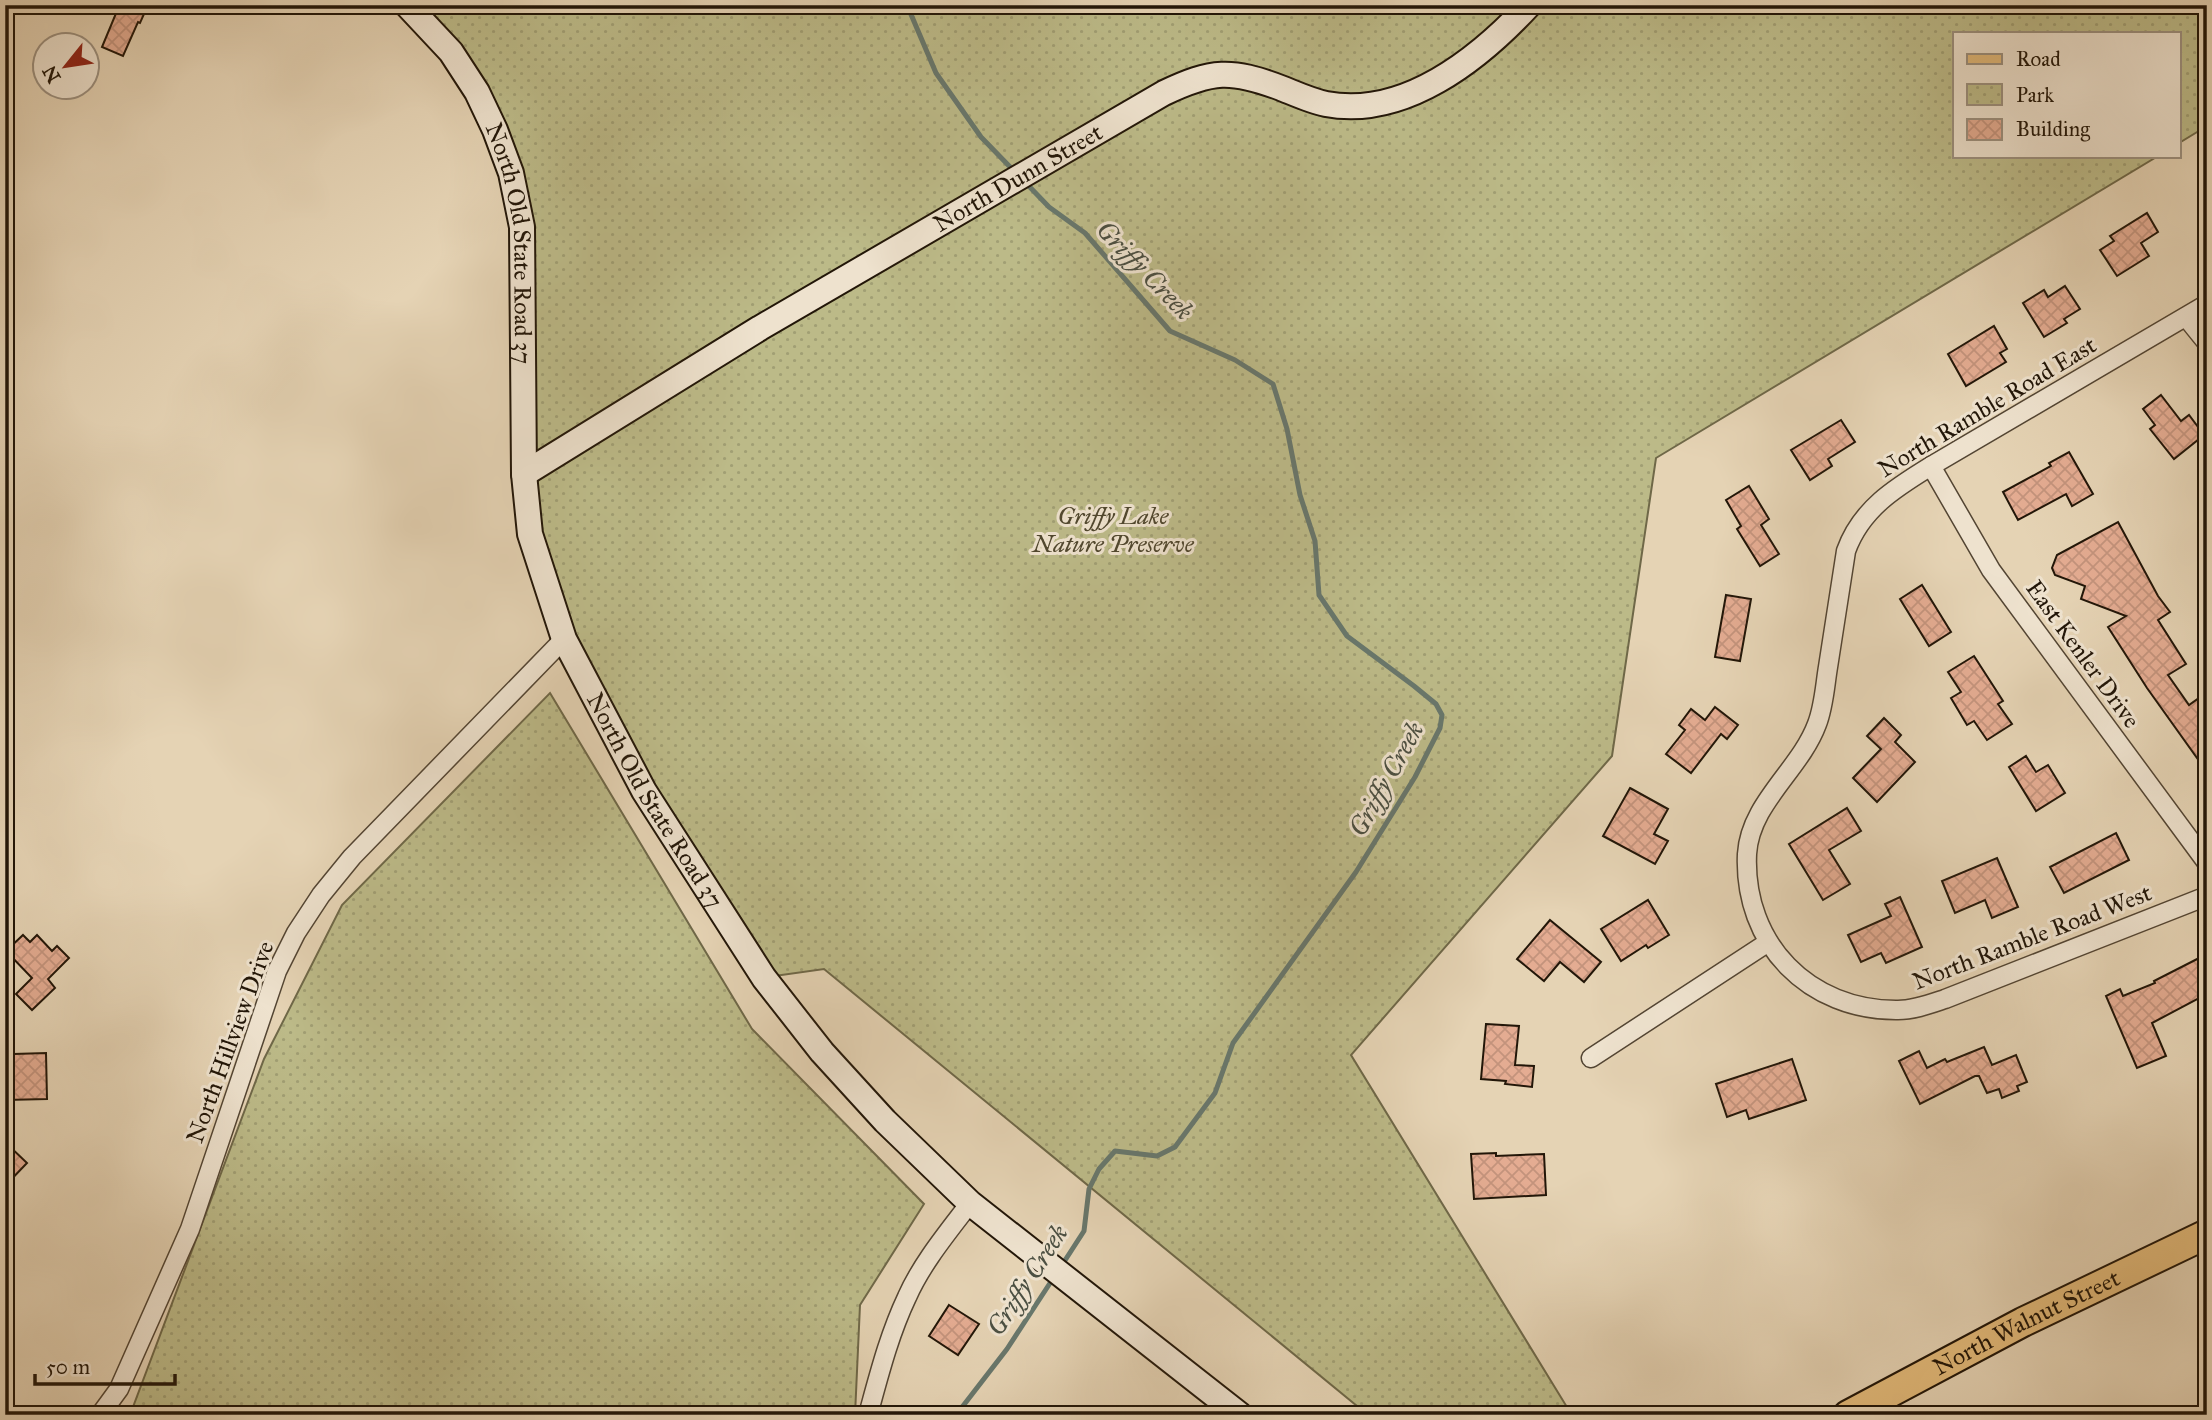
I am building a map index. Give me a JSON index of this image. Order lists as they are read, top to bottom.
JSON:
{
  "streets": {
    "main road": ["North Walnut Street"],
    "street": [
      "North Dunn Street",
      "North Old State Road 37",
      "North Ramble Road East",
      "East Kenler Drive",
      "North Ramble Road West",
      "North Hillview Drive"
    ]
  },
  "crossings": [
    ["North Dunn Street", "North Old State Road 37"],
    ["North Old State Road 37", "North Hillview Drive"],
    ["North Ramble Road East", "East Kenler Drive"],
    ["North Ramble Road East", "North Ramble Road West"]
  ],
  "water": ["Griffy Creek"],
  "parks": ["Griffy Lake Nature Preserve"],
  "legend": ["Road", "Park", "Building"],
  "scale_bar": "50 m",
  "north": "bottom left"
}
